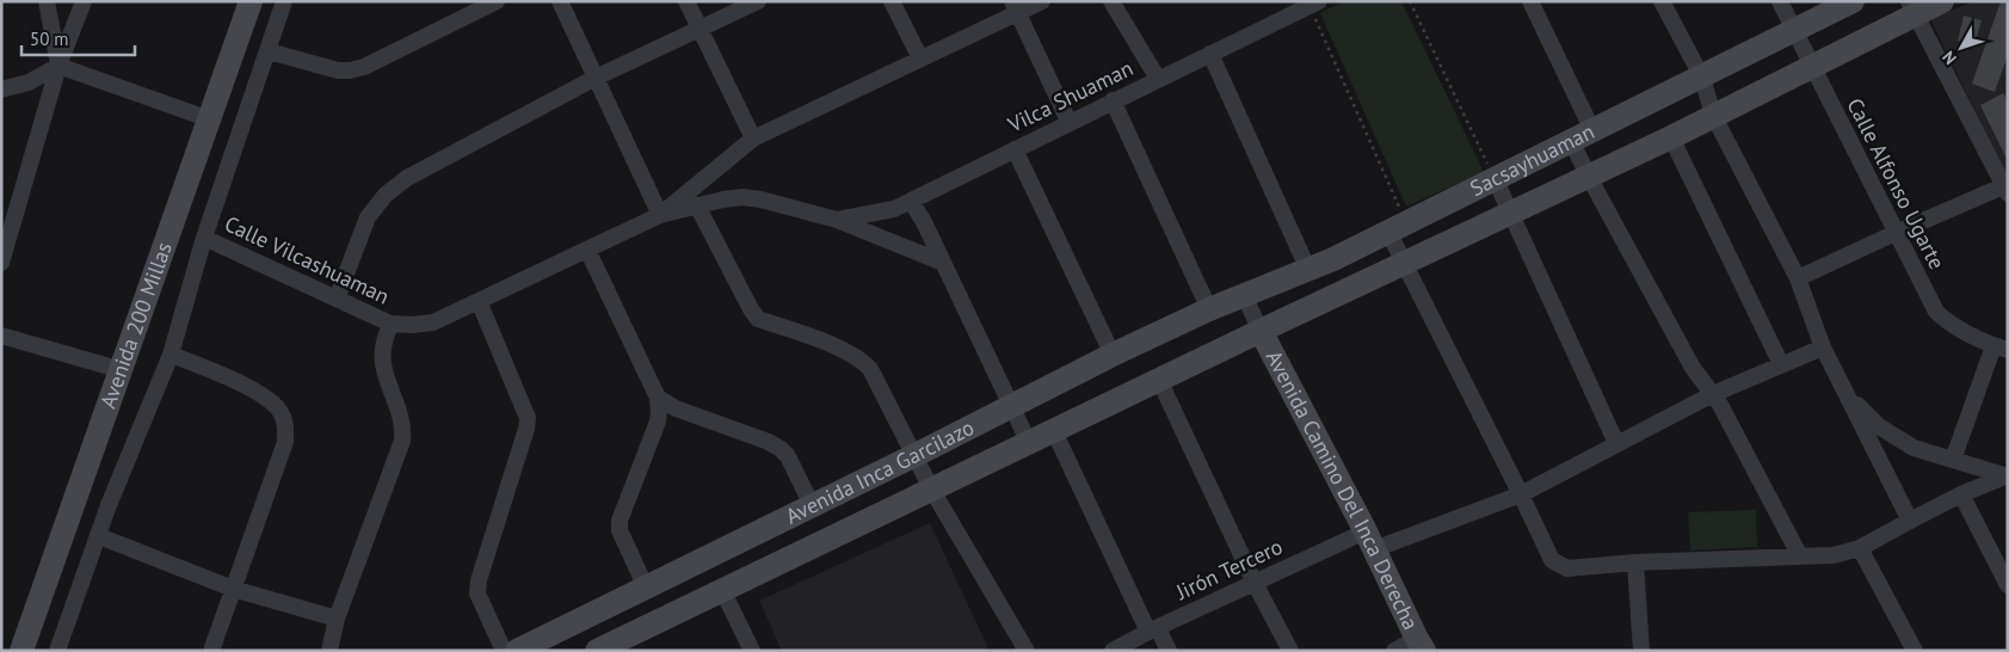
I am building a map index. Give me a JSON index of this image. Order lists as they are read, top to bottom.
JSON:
{
  "streets": {
    "main road": [
      "Sacsayhuaman",
      "Avenida 200 Millas",
      "Avenida Inca Garcilazo",
      "Avenida Camino Del Inca Derecha"
    ],
    "street": [
      "Vilca Shuaman",
      "Calle Alfonso Ugarte",
      "Calle Vilcashuaman",
      "Jirón Tercero"
    ]
  },
  "crossings": [
    ["Sacsayhuaman", "Calle Alfonso Ugarte"],
    ["Sacsayhuaman", "Avenida Inca Garcilazo"],
    ["Calle Alfonso Ugarte", "Avenida Inca Garcilazo"],
    ["Avenida Inca Garcilazo", "Avenida Camino Del Inca Derecha"],
    ["Avenida Camino Del Inca Derecha", "Jirón Tercero"]
  ],
  "scale_bar": "50 m",
  "north": "bottom left"
}
